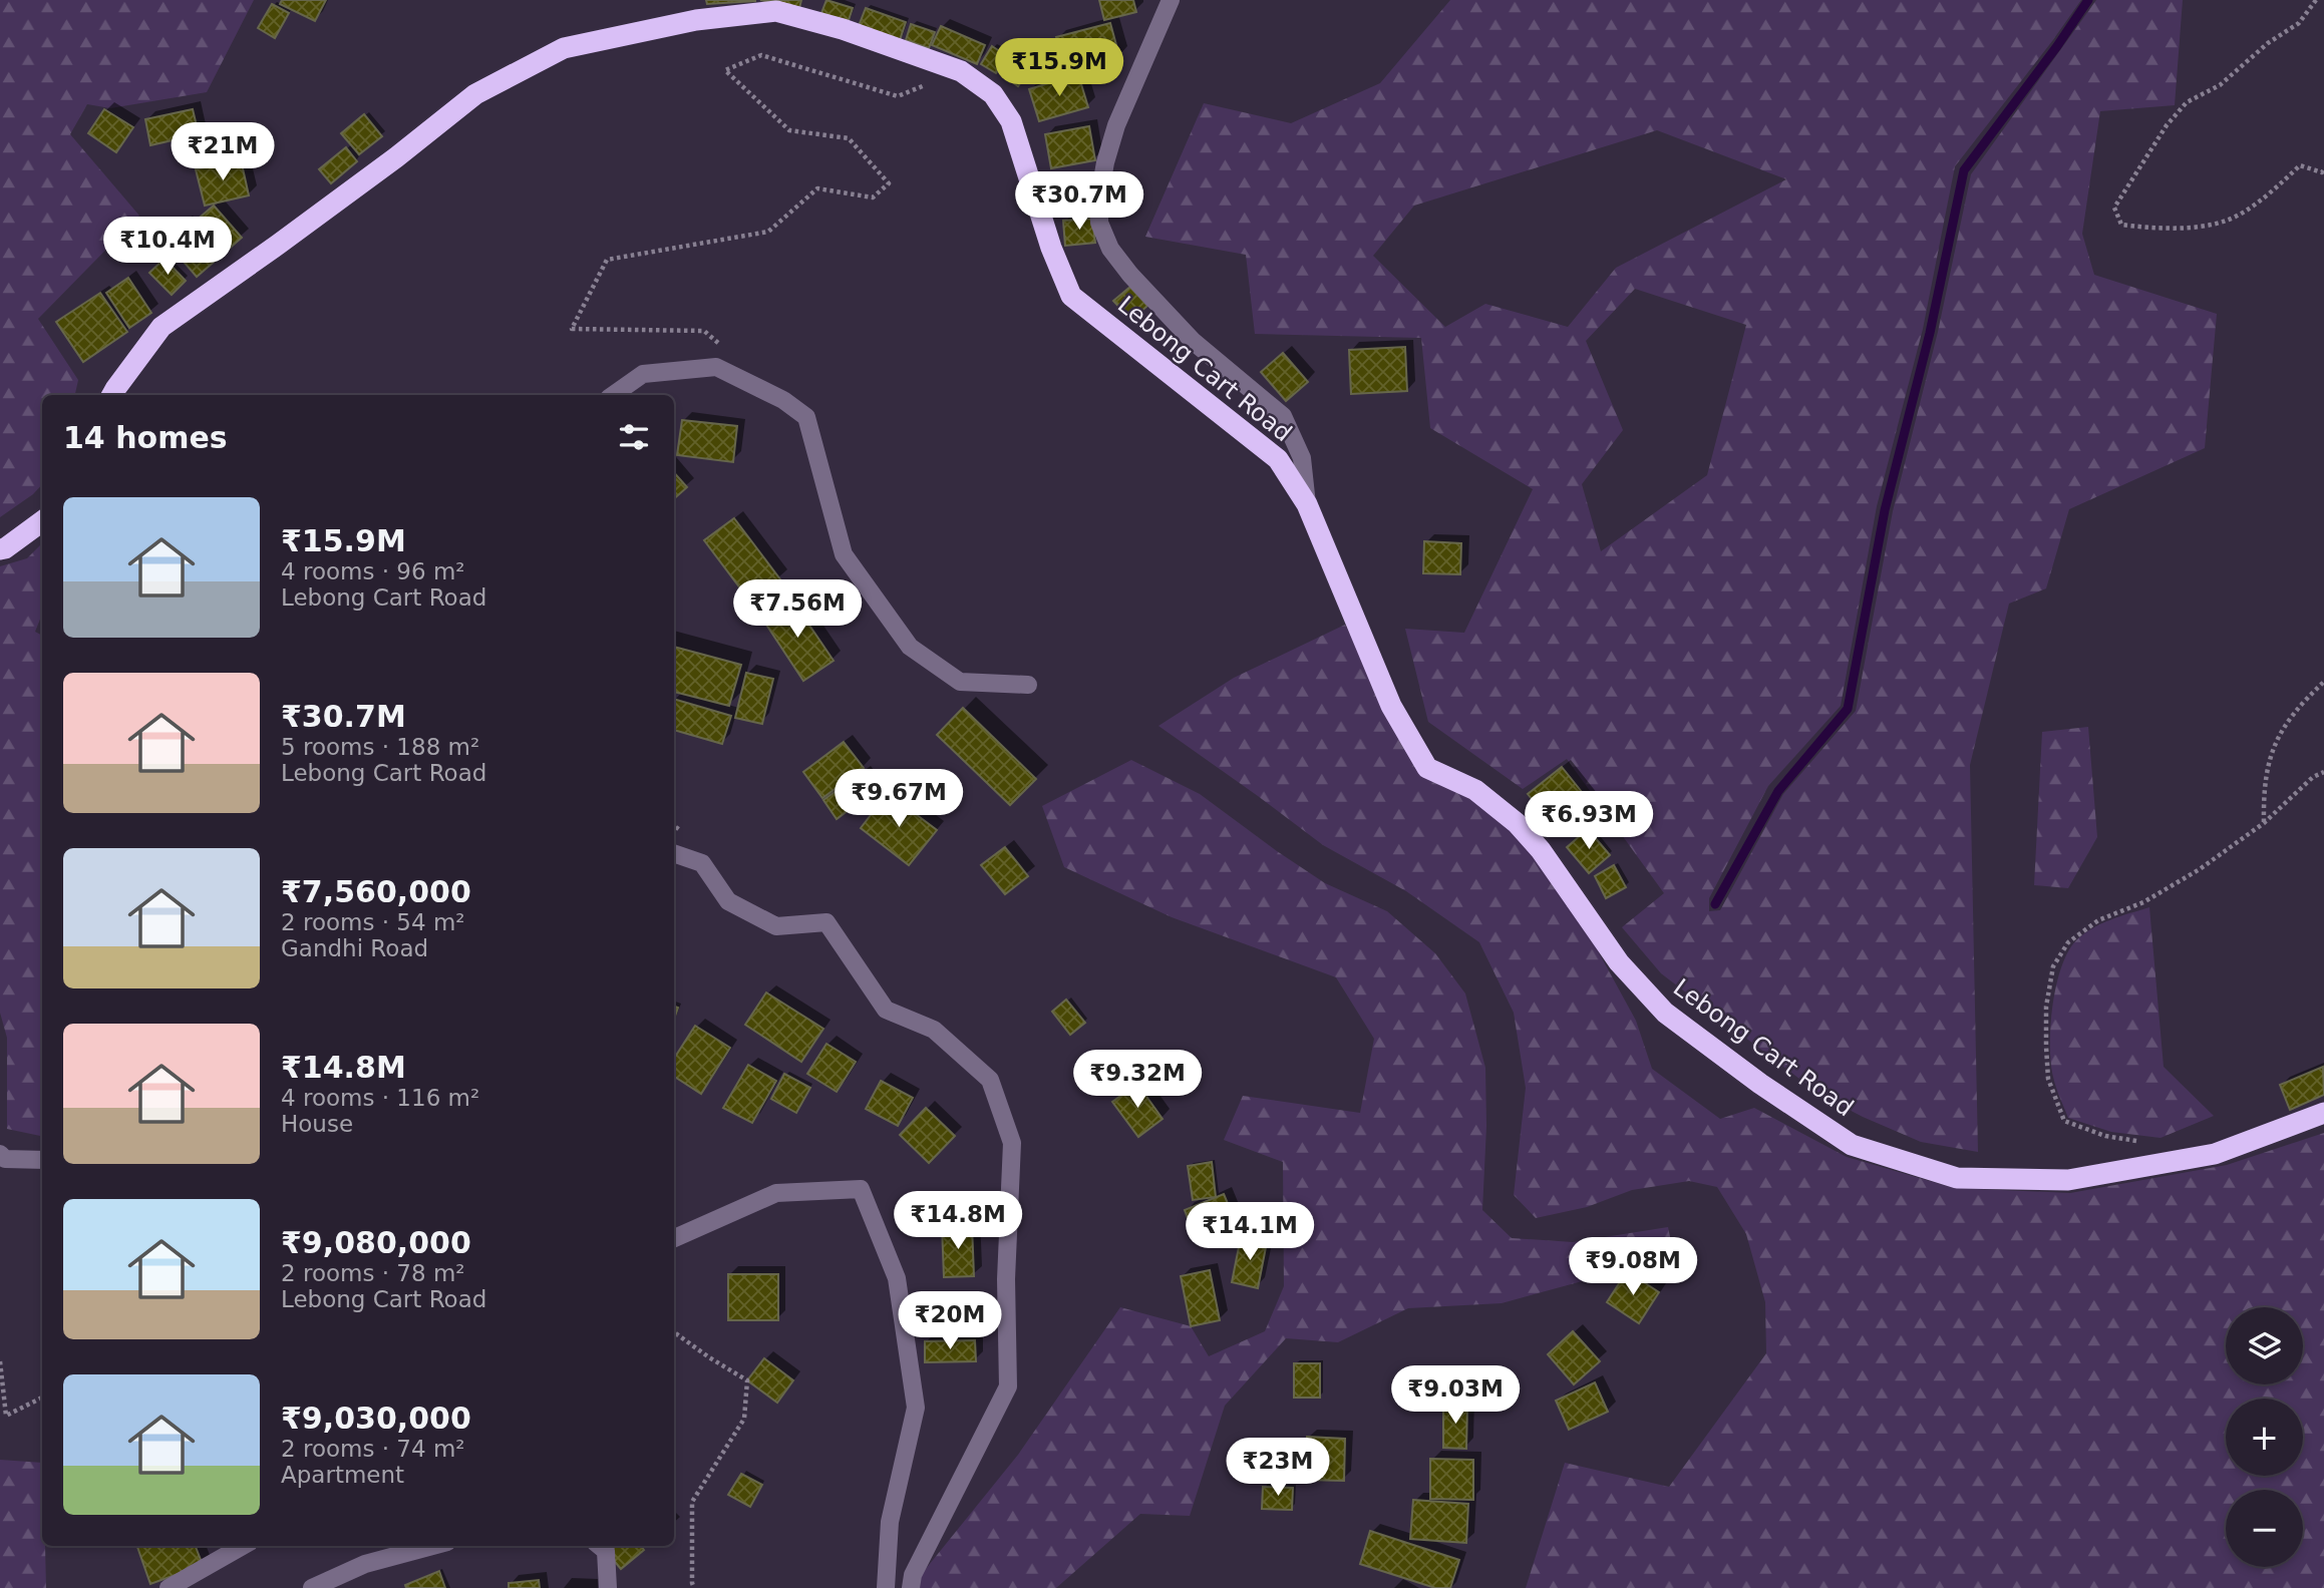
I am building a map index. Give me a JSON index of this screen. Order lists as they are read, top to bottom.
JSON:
{
  "streets": {
    "highway": ["Lebong Cart Road"]
  },
  "page": {
    "price": [
      "₹15.9M",
      "₹21M",
      "₹30.7M",
      "₹10.4M",
      "₹7.56M",
      "₹9.67M",
      "₹6.93M",
      "₹9.32M",
      "₹14.8M",
      "₹14.1M",
      "₹9.08M",
      "₹20M",
      "₹9.03M",
      "₹23M"
    ],
    "heading": "14 homes",
    "list": [
      {
        "name": "₹15.9M",
        "note": "4 rooms · 96 m² · Lebong Cart Road"
      },
      {
        "name": "₹30.7M",
        "note": "5 rooms · 188 m² · Lebong Cart Road"
      },
      {
        "name": "₹7,560,000",
        "note": "2 rooms · 54 m² · Gandhi Road"
      },
      {
        "name": "₹14.8M",
        "note": "4 rooms · 116 m² · House"
      },
      {
        "name": "₹9,080,000",
        "note": "2 rooms · 78 m² · Lebong Cart Road"
      },
      {
        "name": "₹9,030,000",
        "note": "2 rooms · 74 m² · Apartment"
      }
    ],
    "map_buttons": ["+", "−"]
  }
}
